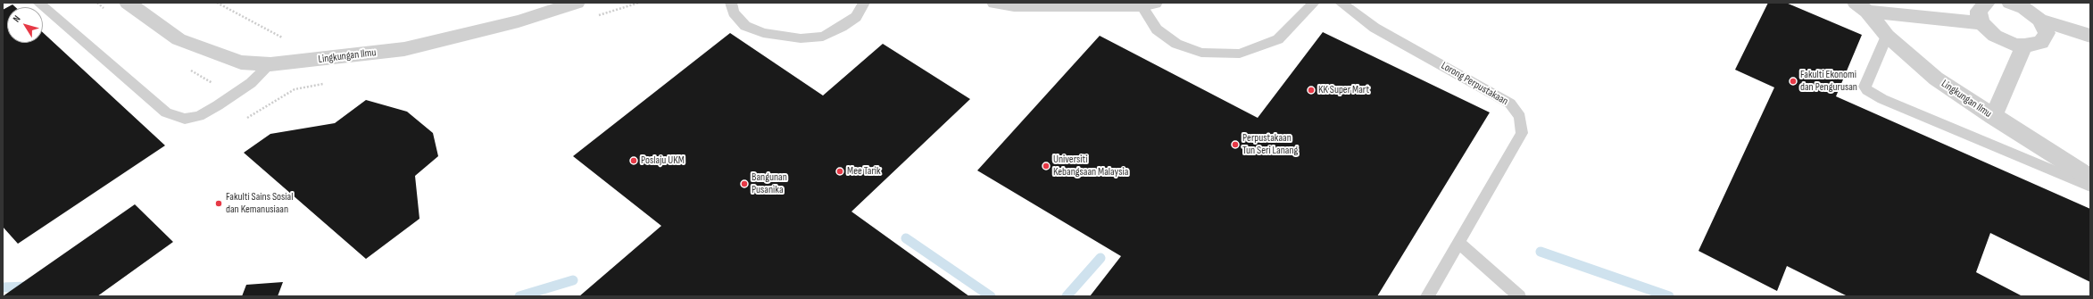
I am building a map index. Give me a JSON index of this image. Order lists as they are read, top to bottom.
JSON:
{
  "streets": {
    "street": ["Lingkungan Ilmu"],
    "lane": ["Lorong Perpustakaan"]
  },
  "places": [
    "Fakulti Ekonomi dan Pengurusan",
    "KK Super Mart",
    "Perpustakaan Tun Seri Lanang",
    "Poslaju UKM",
    "Universiti Kebangsaan Malaysia",
    "Mee Tarik",
    "Bangunan Pusanika",
    "Fakulti Sains Sosial dan Kemanusiaan"
  ],
  "north": "top left"
}
